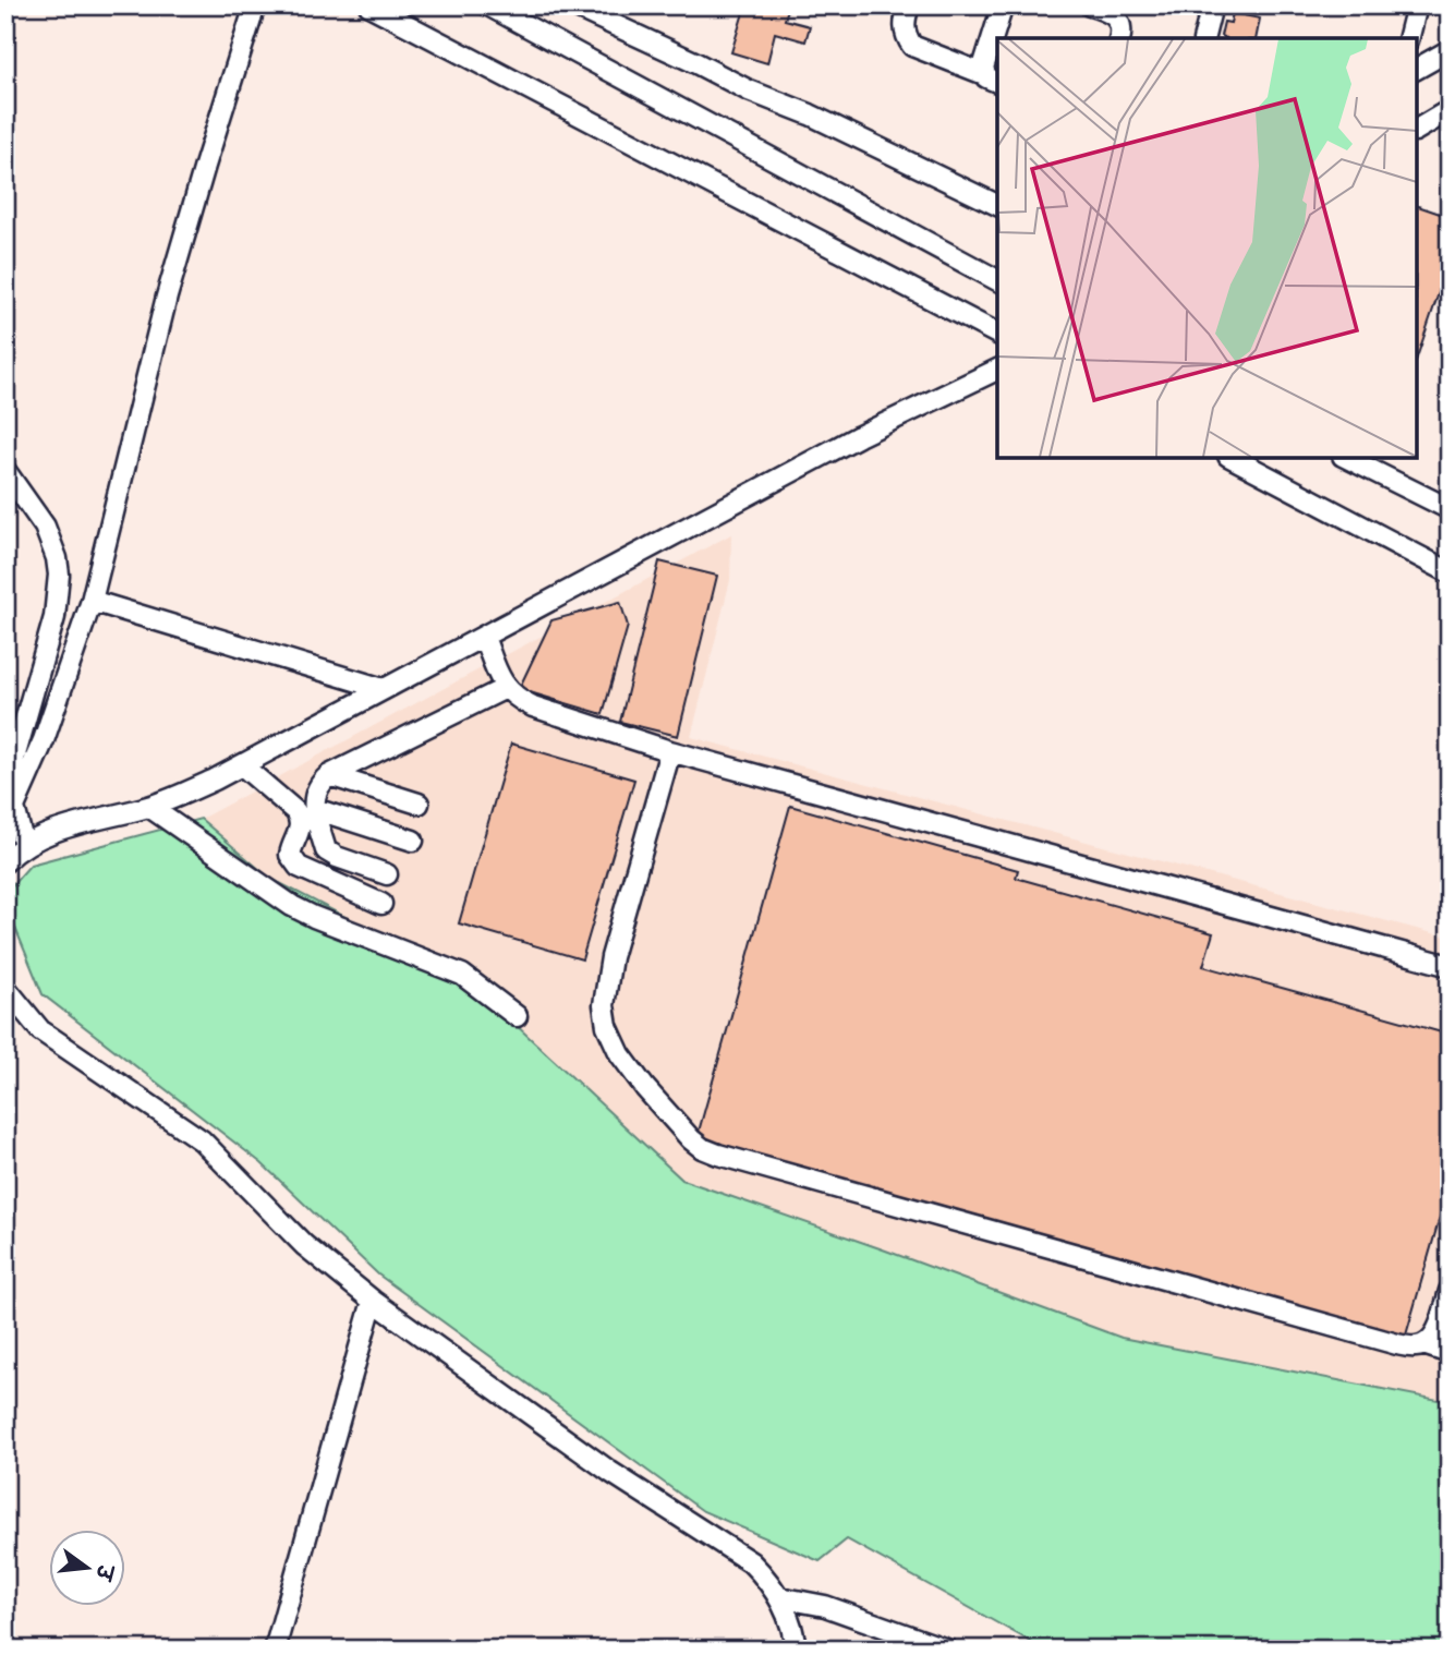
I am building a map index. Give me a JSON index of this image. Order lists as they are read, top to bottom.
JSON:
{
  "north": "right"
}
